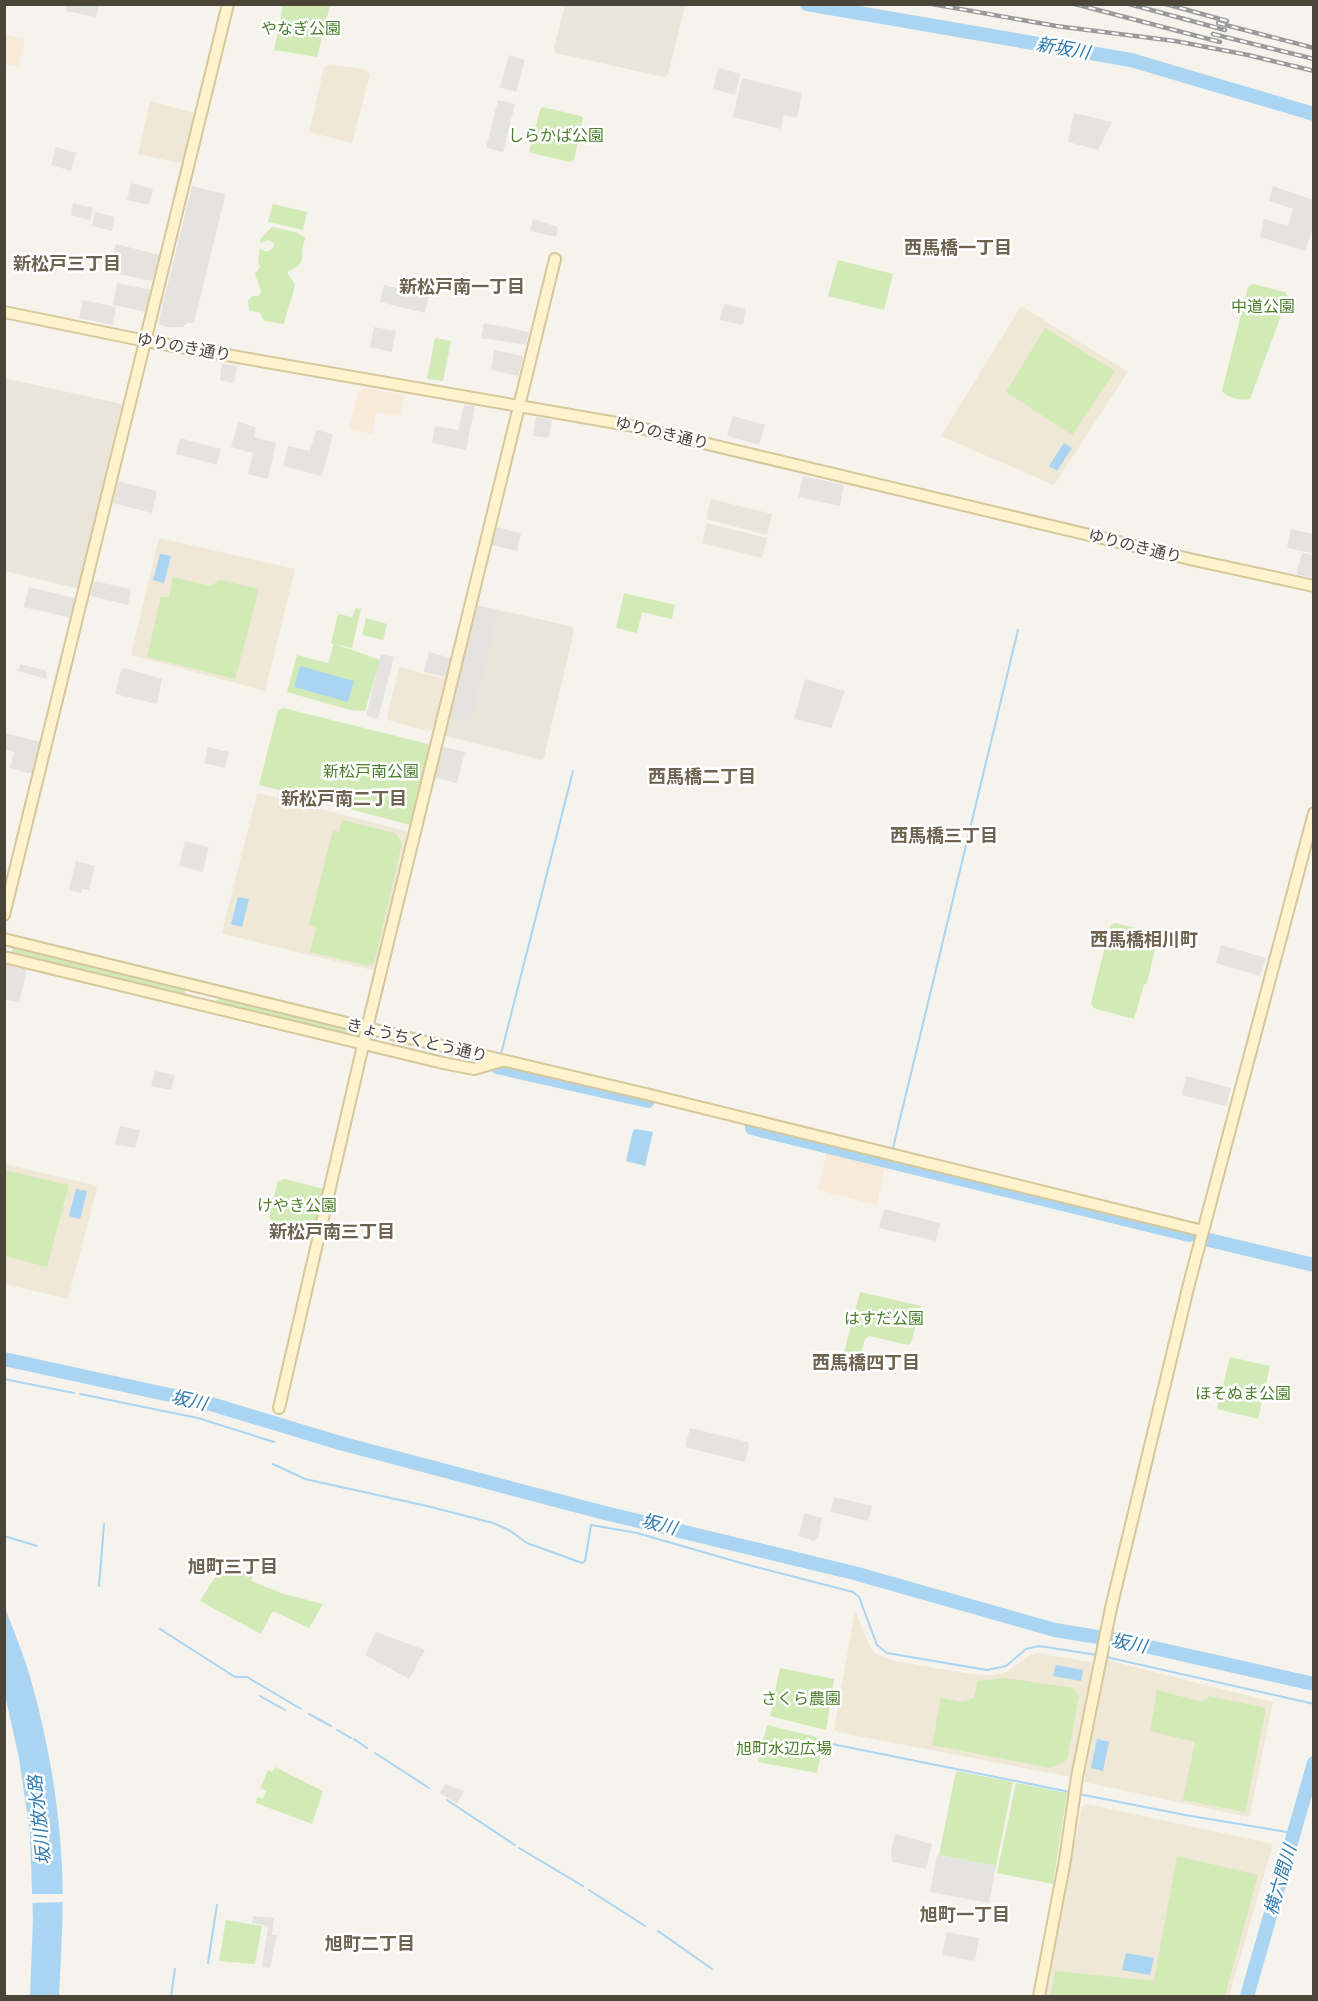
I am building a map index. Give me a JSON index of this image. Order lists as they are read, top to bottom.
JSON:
{
  "streets": {
    "street": ["ゆりのき通り", "きょうちくとう通り"]
  },
  "districts": [
    "西馬橋一丁目",
    "新松戸三丁目",
    "新松戸南一丁目",
    "西馬橋二丁目",
    "新松戸南二丁目",
    "西馬橋三丁目",
    "西馬橋相川町",
    "新松戸南三丁目",
    "西馬橋四丁目",
    "旭町三丁目",
    "旭町一丁目",
    "旭町二丁目"
  ],
  "water": [
    "新坂川",
    "坂川",
    "坂川放水路",
    "横六間川"
  ],
  "parks": [
    "やなぎ公園",
    "しらかば公園",
    "中道公園",
    "新松戸南公園",
    "けやき公園",
    "はすだ公園",
    "ほそぬま公園",
    "さくら農園",
    "旭町水辺広場"
  ]
}
